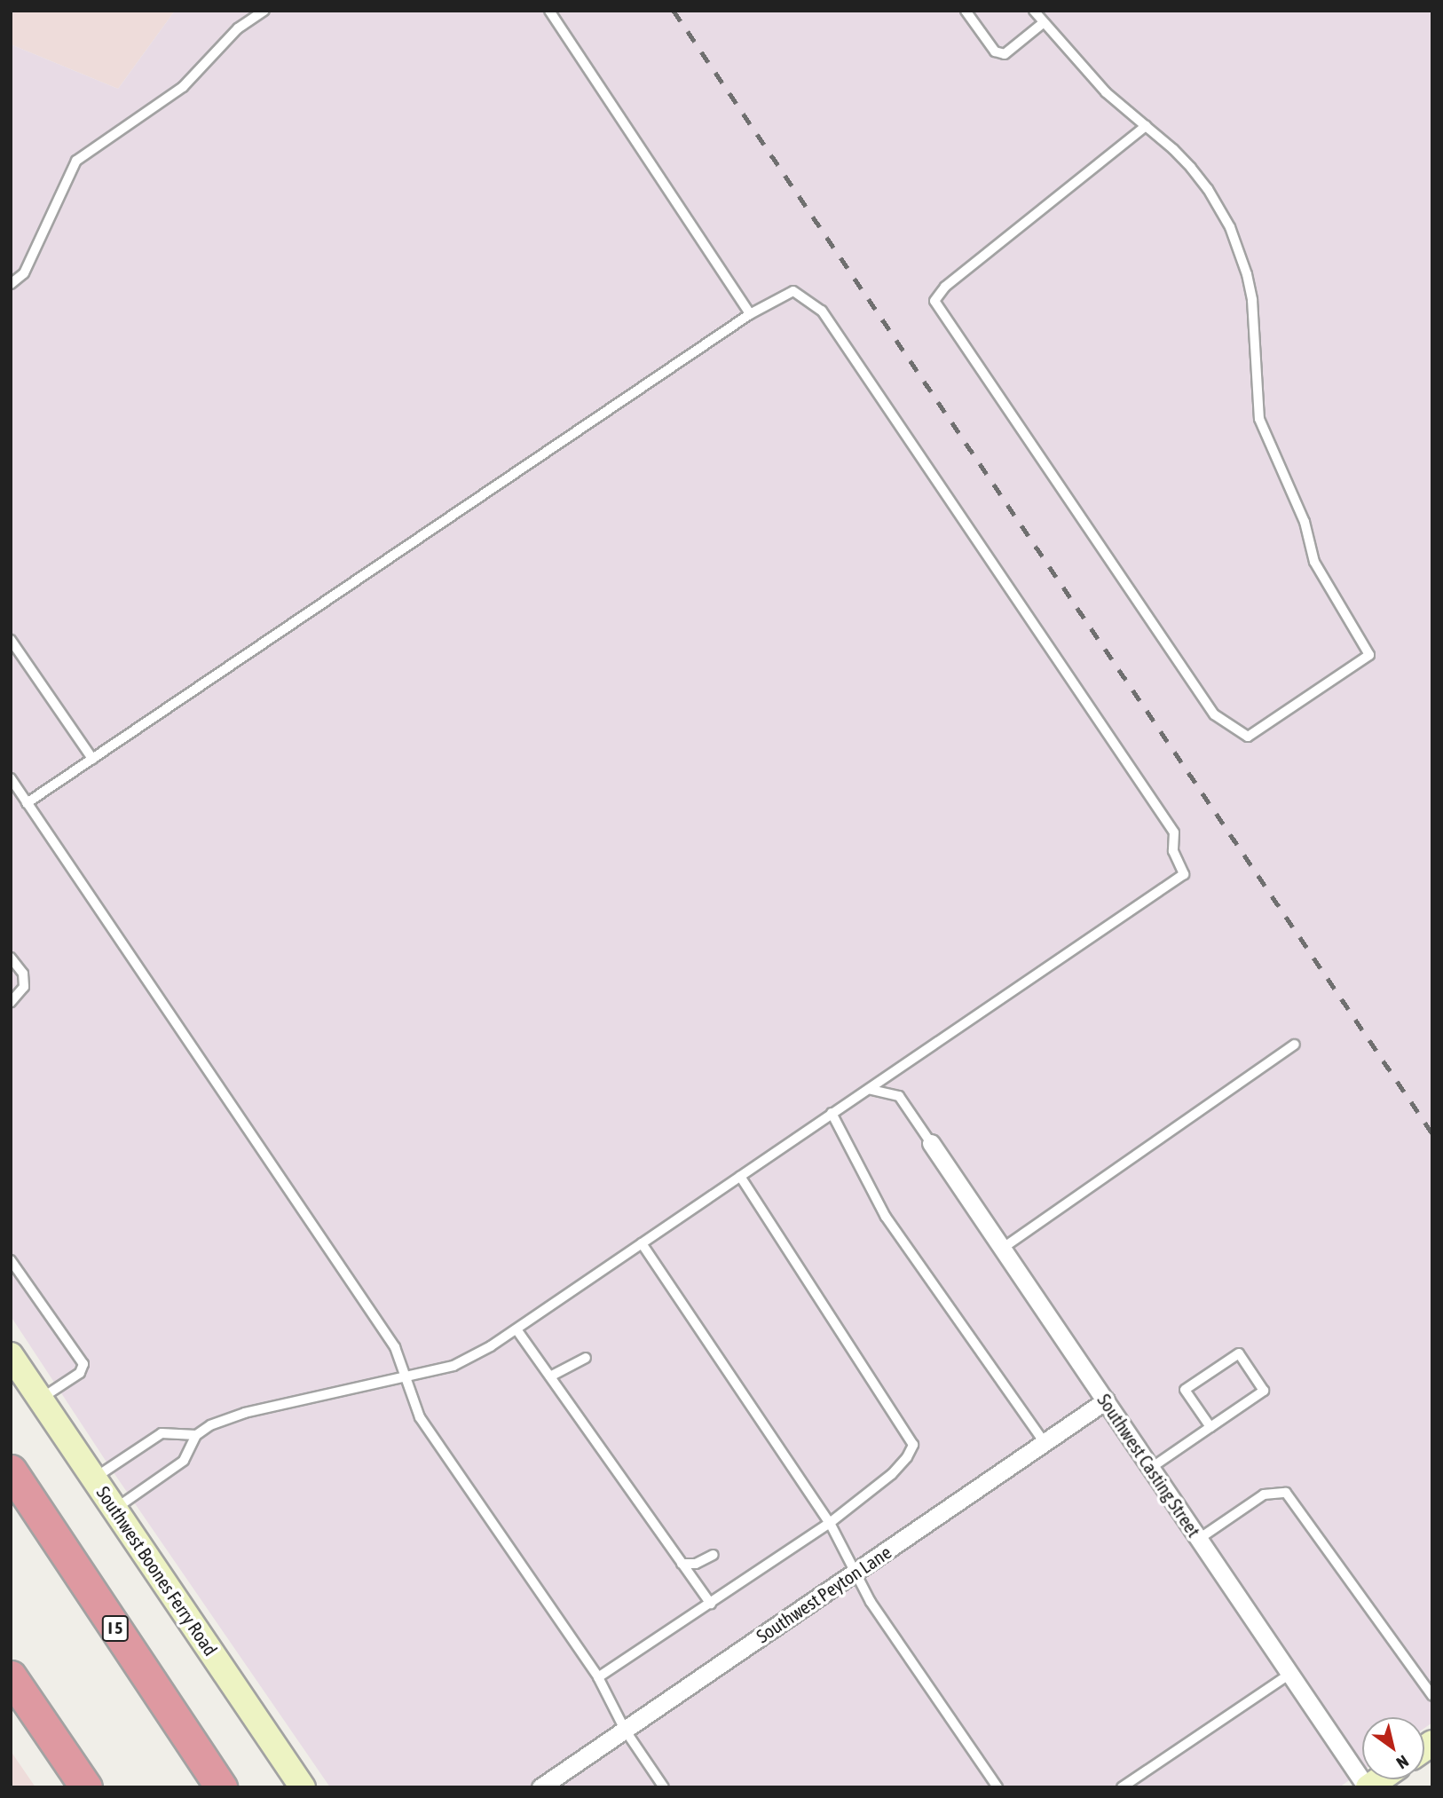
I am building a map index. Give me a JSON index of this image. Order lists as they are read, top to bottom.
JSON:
{
  "streets": {
    "highway": ["I 5"],
    "street": ["Southwest Casting Street", "Southwest Boones Ferry Road", "Southwest Peyton Lane"]
  },
  "crossings": [
    ["Southwest Casting Street", "Southwest Peyton Lane"]
  ],
  "north": "bottom right"
}
